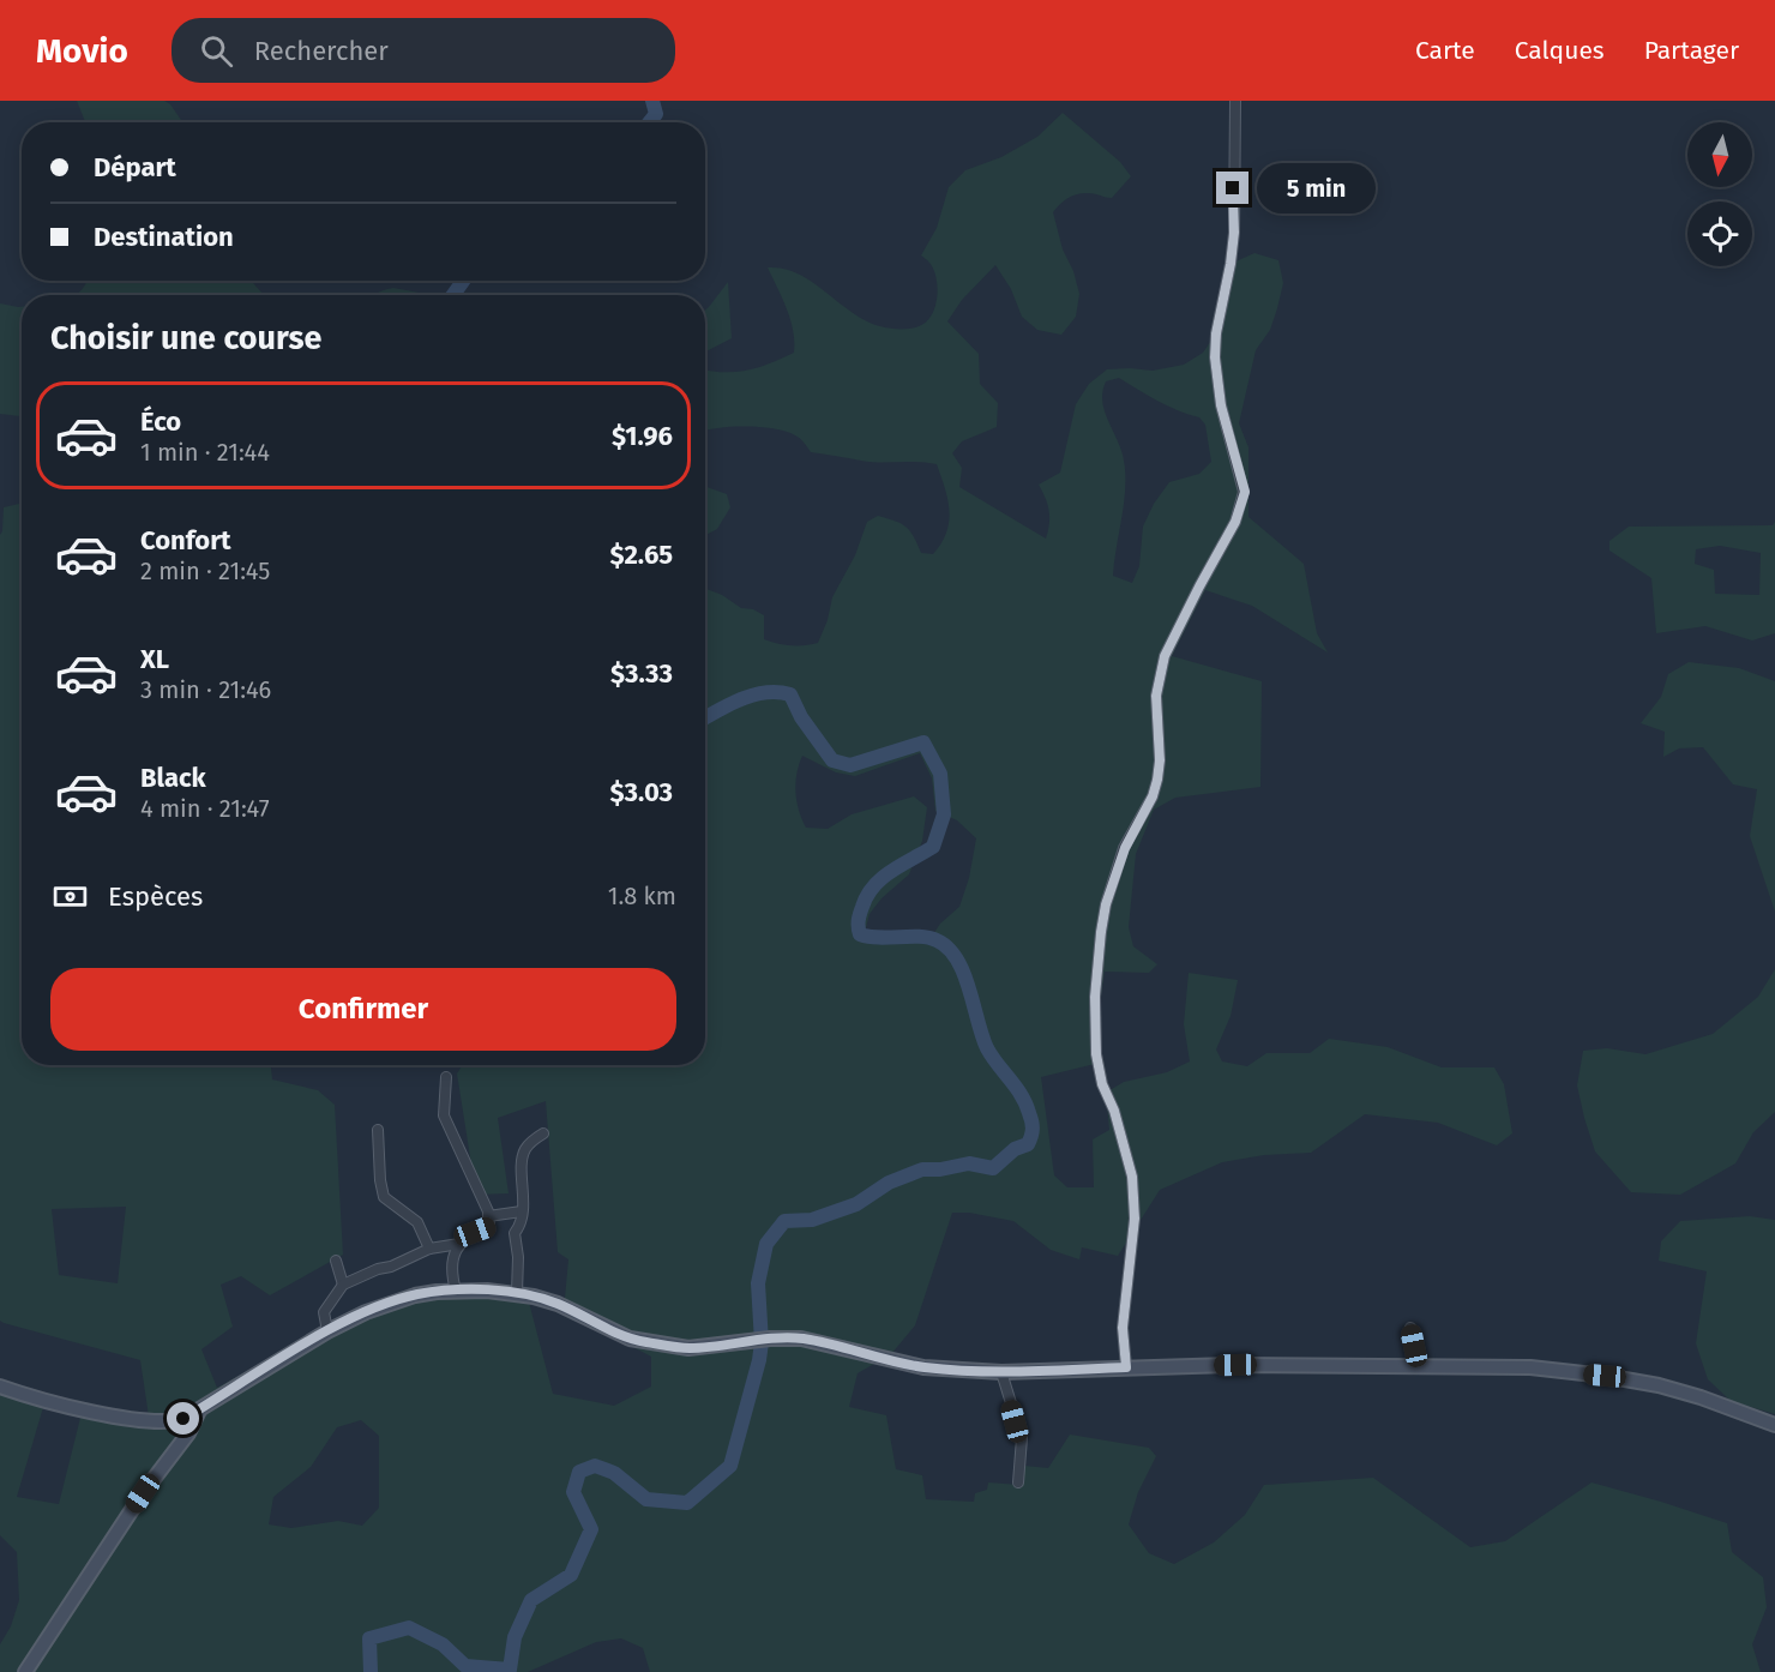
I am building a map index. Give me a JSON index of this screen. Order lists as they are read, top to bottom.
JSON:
{
  "north": "bottom",
  "page": {
    "header": "Movio",
    "search": "Rechercher",
    "nav": ["Carte", "Calques", "Partager"],
    "banner": ["Départ", "Destination"],
    "bubble": "5 min",
    "heading": "Choisir une course",
    "list": [
      {
        "name": "Éco",
        "note": "1 min · 21:44",
        "value": "$1.96"
      },
      {
        "name": "Confort",
        "note": "2 min · 21:45",
        "value": "$2.65"
      },
      {
        "name": "XL",
        "note": "3 min · 21:46",
        "value": "$3.33"
      },
      {
        "name": "Black",
        "note": "4 min · 21:47",
        "value": "$3.03"
      }
    ],
    "pay": ["Espèces", "1.8 km"],
    "buttons": "Confirmer"
  }
}
